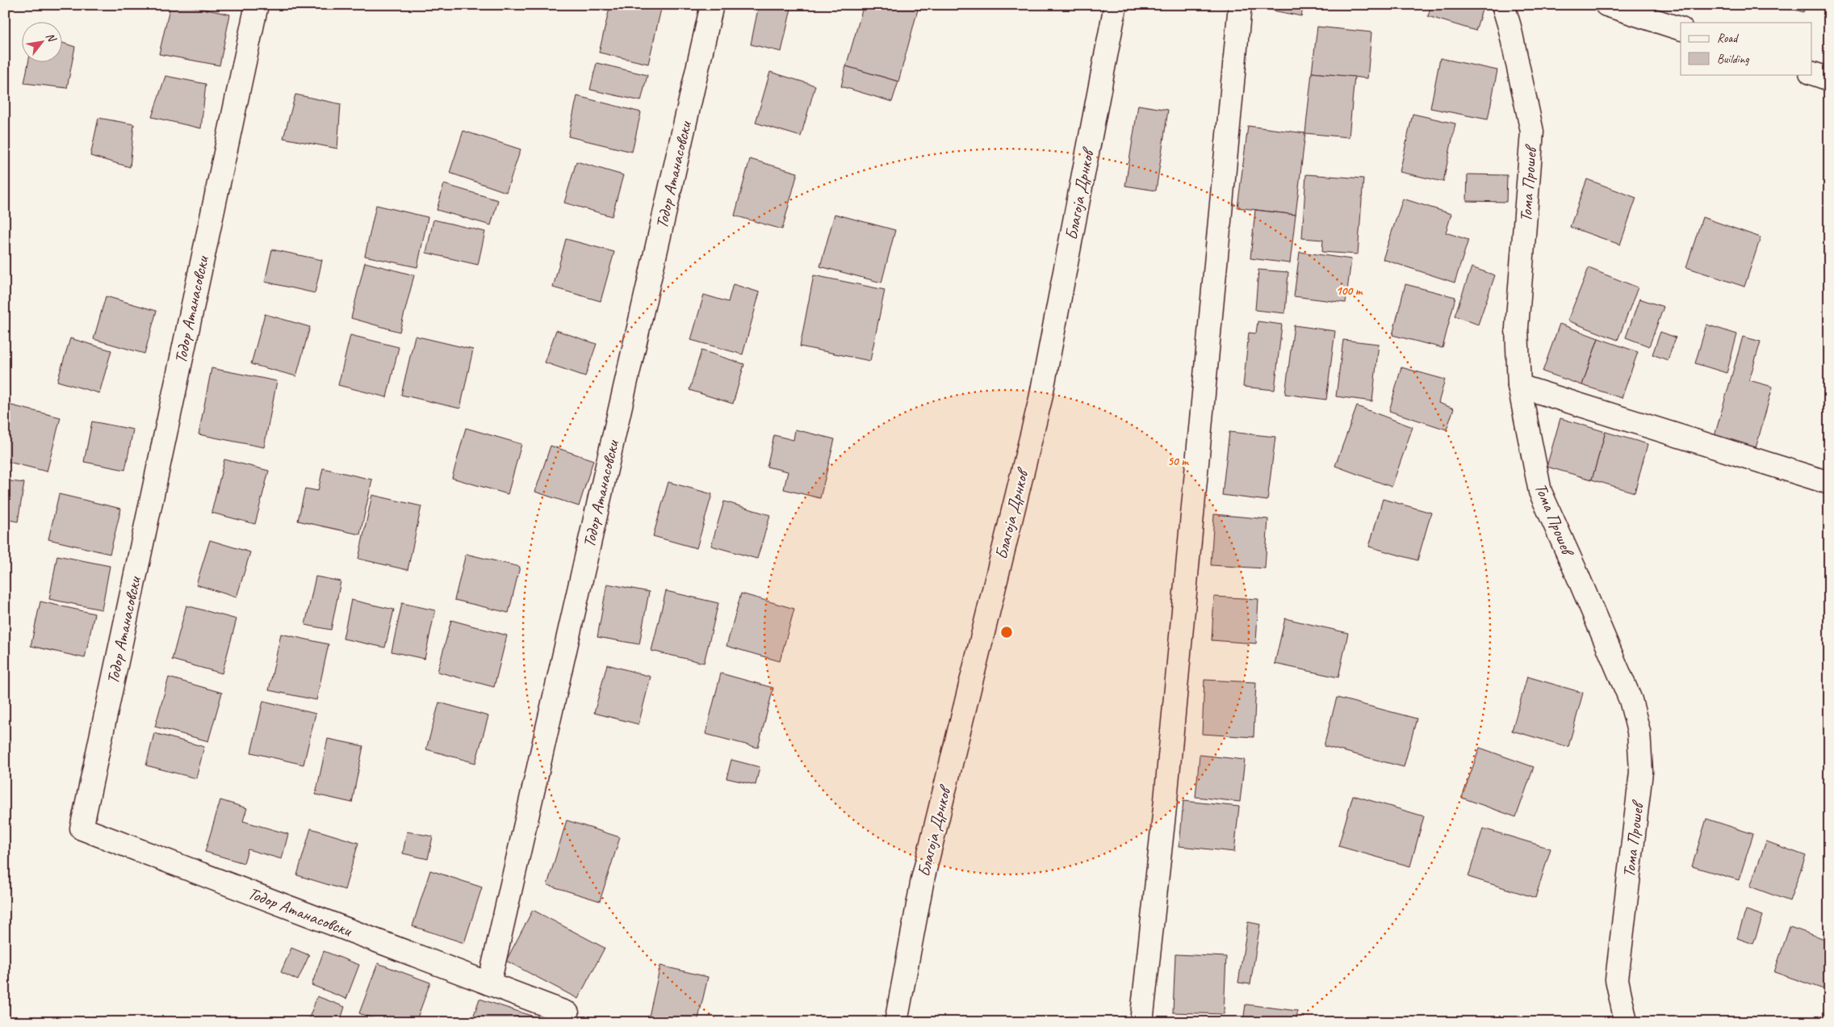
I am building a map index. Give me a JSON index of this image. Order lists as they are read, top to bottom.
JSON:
{
  "streets": {
    "street": ["Тодор Атанасовски", "Тома Прошев", "Благоја Дрнков"]
  },
  "legend": ["Road", "Building"],
  "north": "top right",
  "rings": ["100 m", "50 m"]
}
